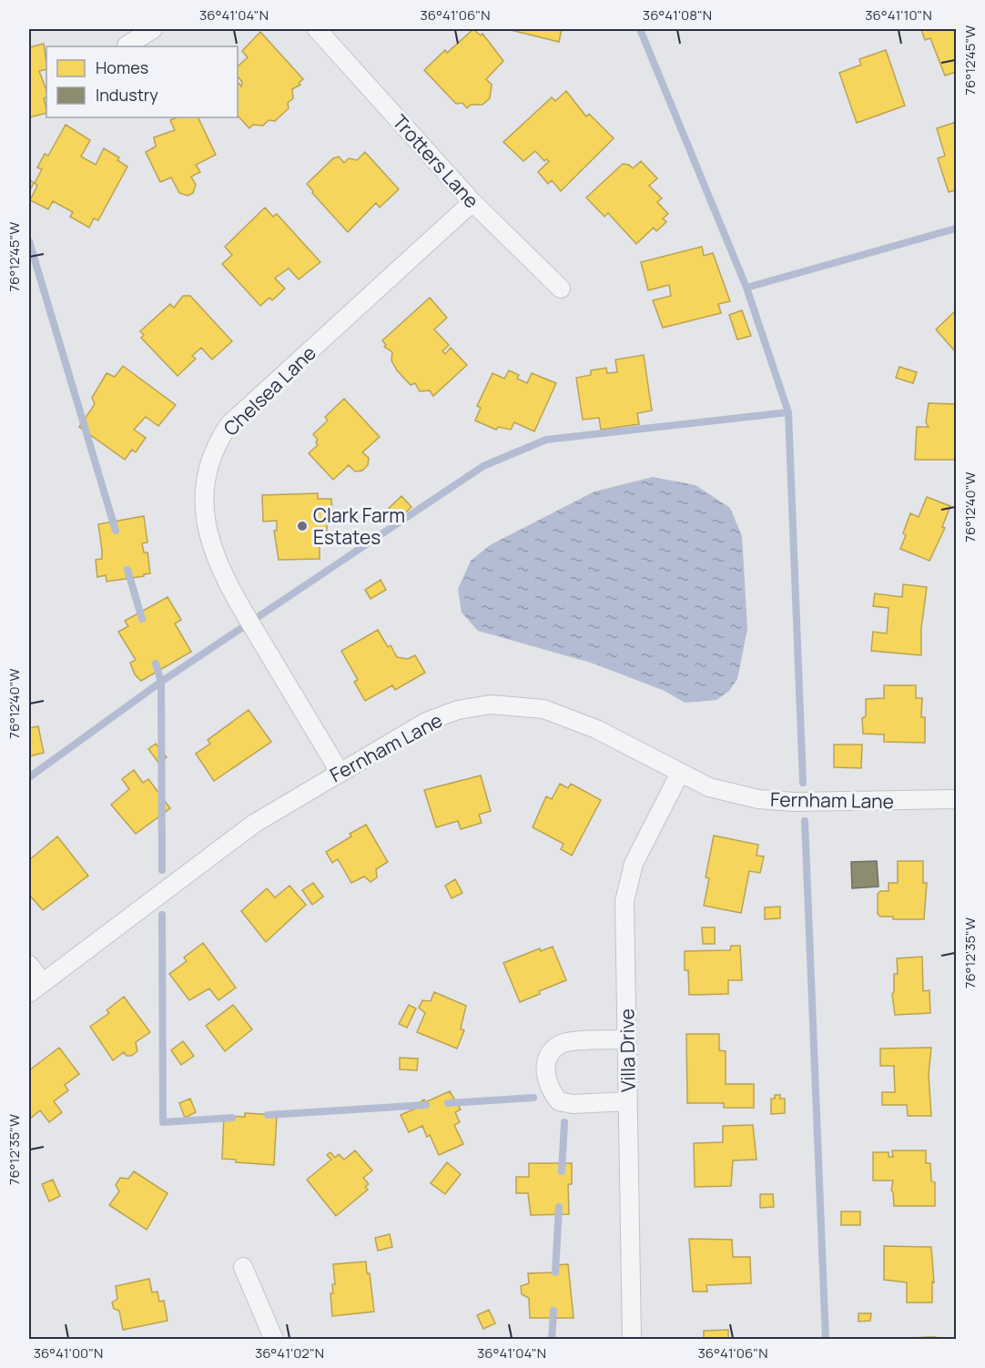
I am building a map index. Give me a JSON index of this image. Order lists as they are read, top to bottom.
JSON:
{
  "streets": {
    "street": [
      "Trotters Lane",
      "Chelsea Lane",
      "Fernham Lane",
      "Villa Drive"
    ]
  },
  "crossings": [
    ["Trotters Lane", "Chelsea Lane"],
    ["Chelsea Lane", "Fernham Lane"],
    ["Fernham Lane", "Villa Drive"]
  ],
  "places": ["Clark Farm Estates"],
  "legend": ["Homes", "Industry"],
  "coordinates": [
    "36°41'04\"N",
    "36°41'06\"N",
    "36°41'08\"N",
    "36°41'10\"N",
    "76°12'45\"W",
    "76°12'40\"W",
    "76°12'35\"W",
    "36°41'00\"N",
    "36°41'02\"N"
  ]
}
